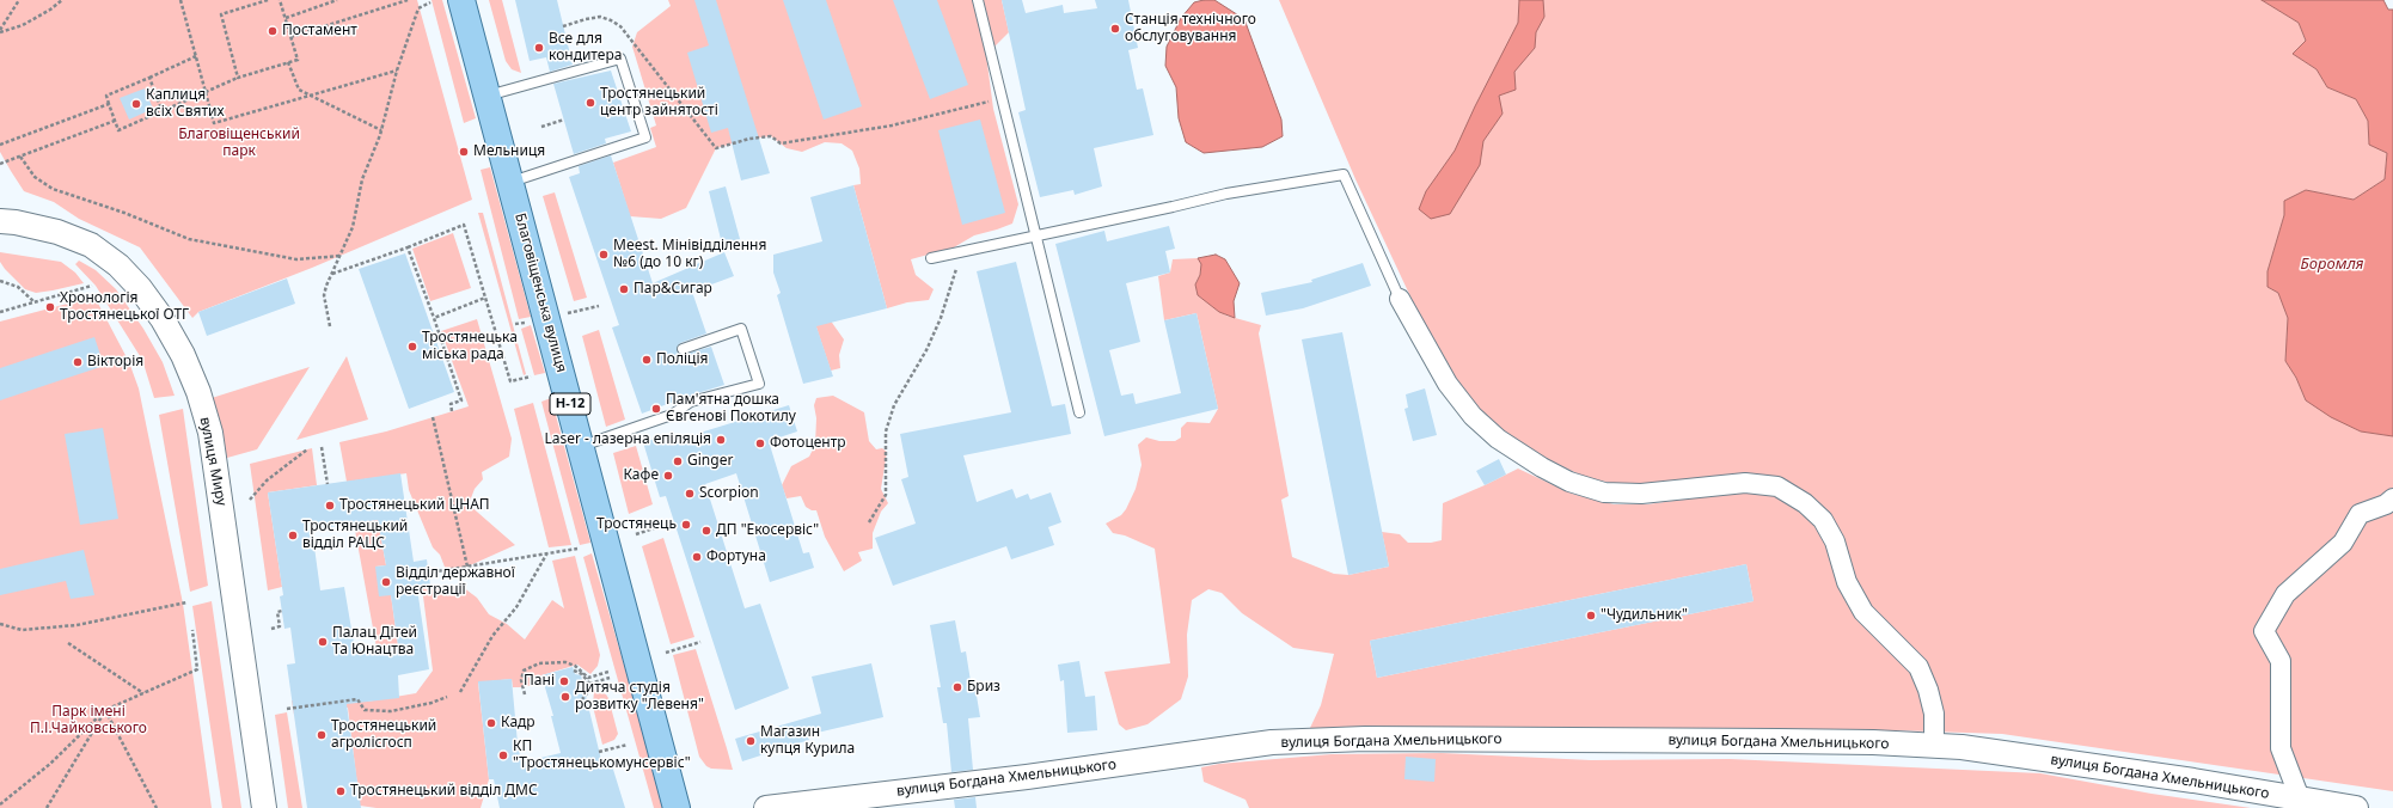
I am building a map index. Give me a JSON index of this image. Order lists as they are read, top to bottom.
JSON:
{
  "streets": {
    "main road": ["Благовіщенська вулиця", "Н-12"],
    "street": ["вулиця Миру", "вулиця Богдана Хмельницького"]
  },
  "water": ["Боромля"],
  "parks": ["Благовіщенський парк", "Парк імені П.І.Чайковського"],
  "places": [
    "Cтанція технічного обслуговування",
    "Постамент",
    "Все для кондитера",
    "Тростянецький центр зайнятості",
    "Каплиця всіх Святих",
    "Мельниця",
    "Meest. Мінівідділення №6 (до 10 кг)",
    "Пар&Сигар",
    "Хронологія Тростянецької ОТГ",
    "Тростянецька міська рада",
    "Поліція",
    "Вікторія",
    "Пам'ятна дошка Євгенові Покотилу",
    "Laser - лазерна епіляція",
    "Фотоцентр",
    "Ginger",
    "Кафе",
    "Scorpion",
    "Тростянецький ЦНАП",
    "Тростянець",
    "ДП \"Екосервіс\"",
    "Тростянецький відділ РАЦС",
    "Фортуна",
    "Відділ державної реєстрації",
    "\"Чудильник\"",
    "Палац Дітей Та Юнацтва",
    "Пані",
    "Бриз",
    "Дитяча студія розвитку \"Левеня\"",
    "Кадр",
    "Тростянецький агролісгосп",
    "Магазин купця Курила",
    "КП \"Тростянецькомунсервіс\"",
    "Тростянецький відділ ДМС"
  ]
}
